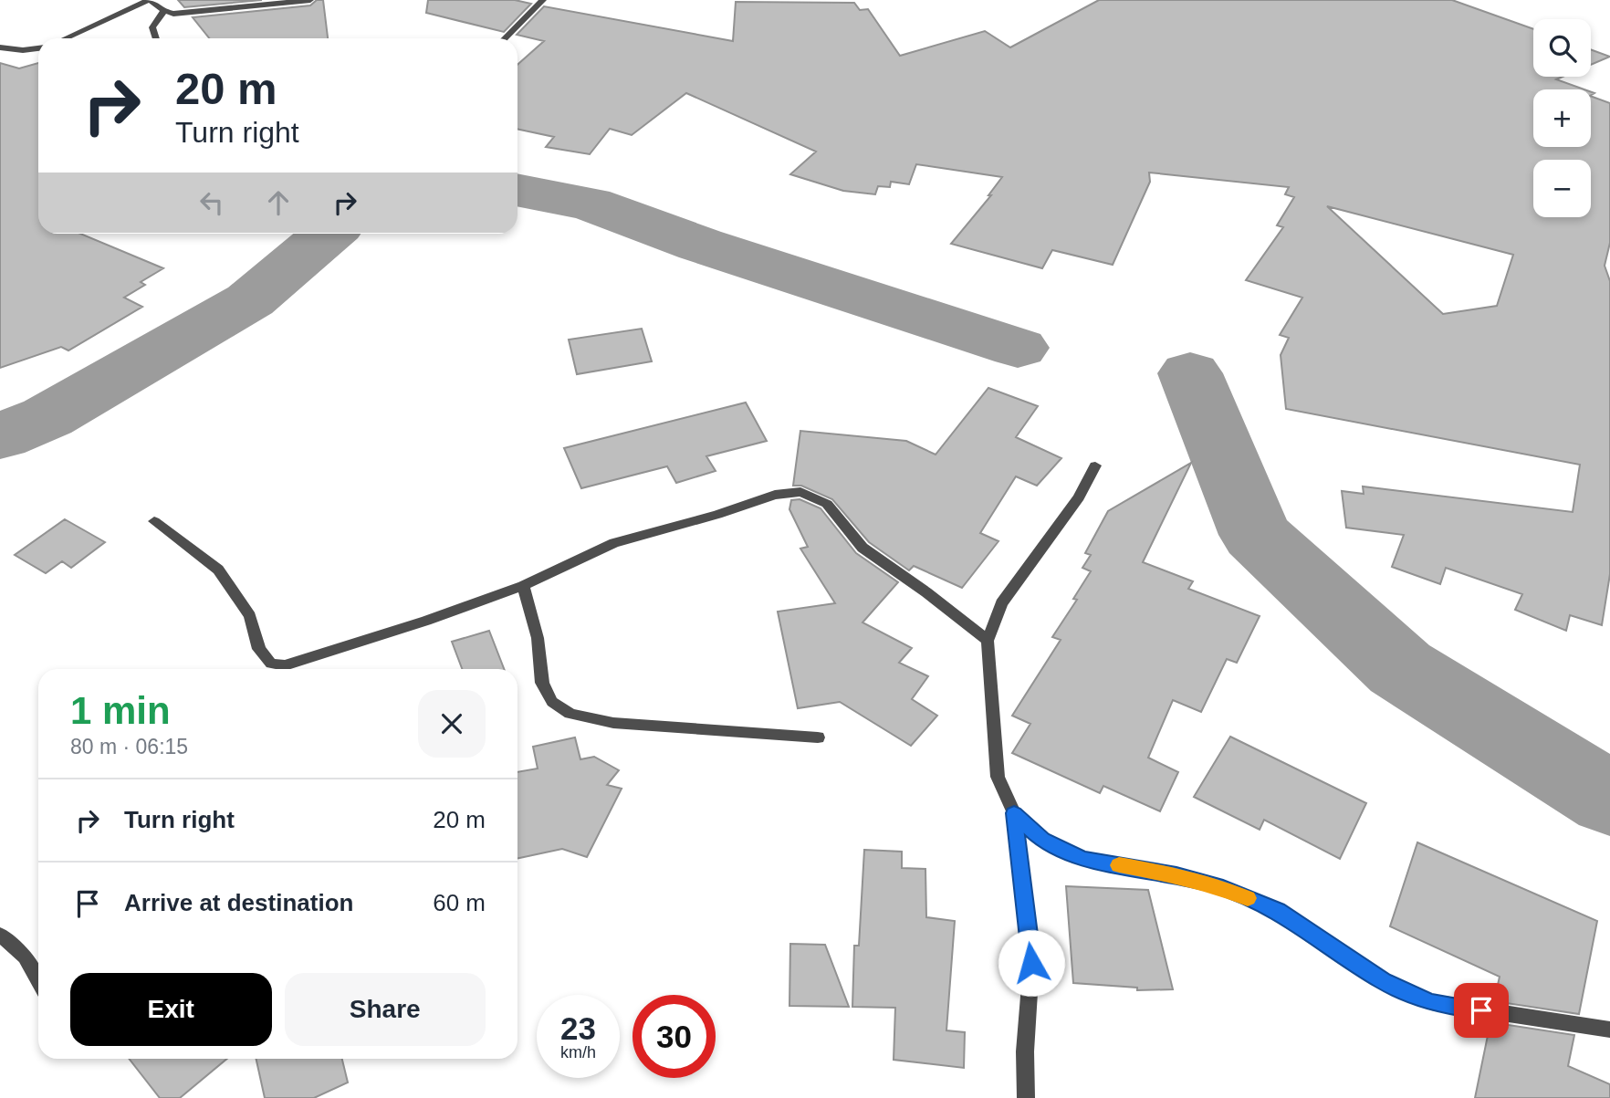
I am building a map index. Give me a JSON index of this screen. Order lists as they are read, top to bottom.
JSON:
{
  "page": {
    "map_buttons": ["+", "−"],
    "turn": ["20 m", "Turn right"],
    "heading": ["1 min", "80 m · 06:15"],
    "list": [
      {
        "name": "Turn right",
        "value": "20 m"
      },
      {
        "name": "Arrive at destination",
        "value": "60 m"
      }
    ],
    "buttons": ["Exit", "Share"],
    "speed": "23 km/h",
    "limit": "30"
  }
}
